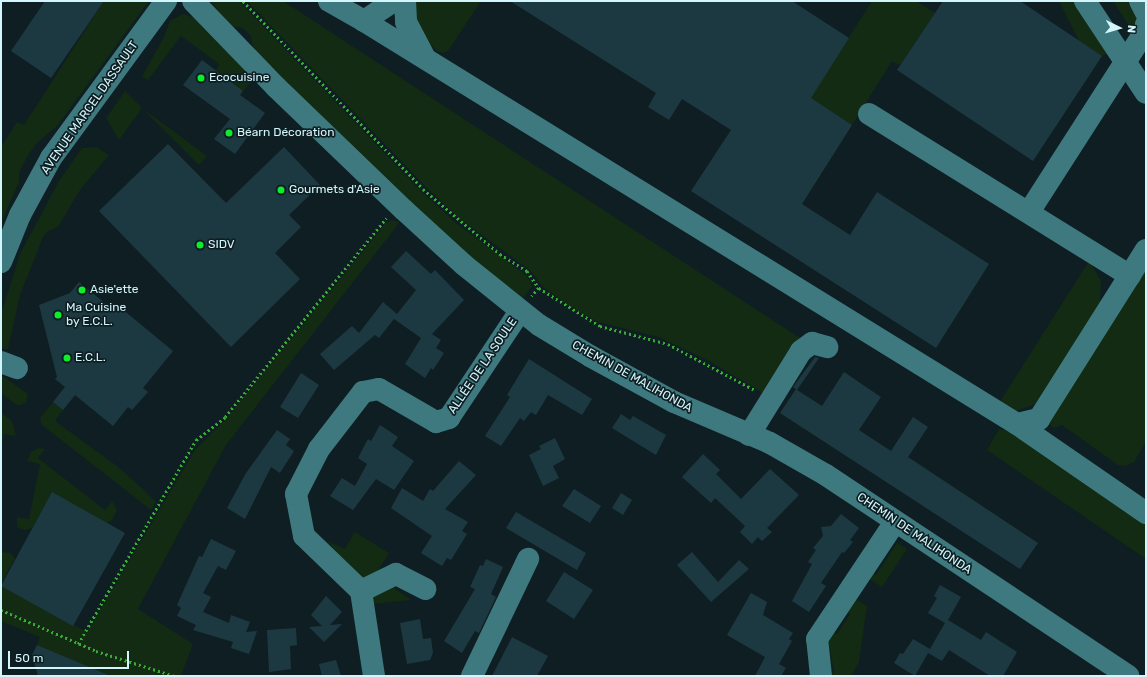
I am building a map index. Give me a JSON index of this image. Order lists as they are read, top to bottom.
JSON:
{
  "streets": {
    "street": ["AVENUE MARCEL DASSAULT", "ALLÉE DE LA SOULE", "CHEMIN DE MALIHONDA"]
  },
  "crossings": [
    ["ALLÉE DE LA SOULE", "CHEMIN DE MALIHONDA"]
  ],
  "places": [
    "Ecocuisine",
    "Béarn Décoration",
    "Gourmets d'Asie",
    "SIDV",
    "Asie'ette",
    "Ma Cuisine by E.C.L.",
    "E.C.L."
  ],
  "scale_bar": "50 m",
  "north": "right"
}
